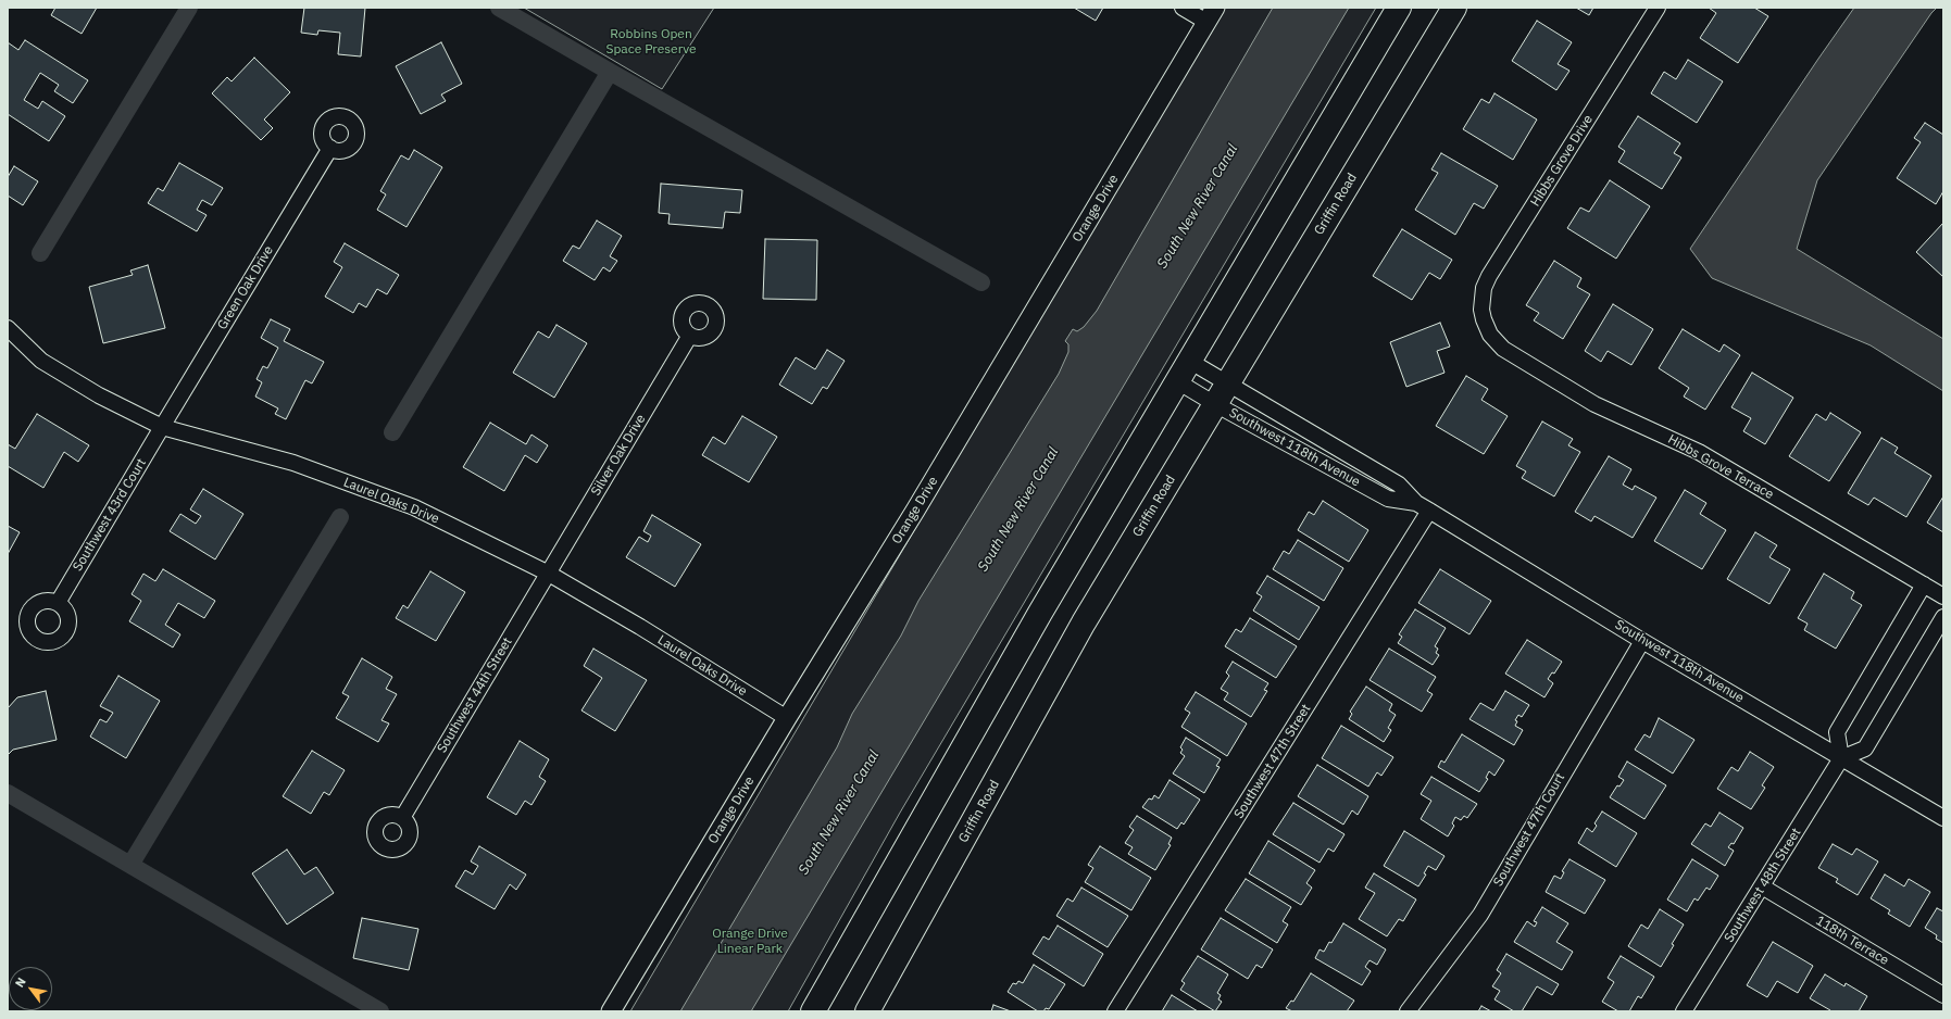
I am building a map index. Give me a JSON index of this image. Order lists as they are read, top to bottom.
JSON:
{
  "streets": {
    "main road": ["Griffin Road"],
    "street": [
      "Hibbs Grove Drive",
      "Orange Drive",
      "Green Oak Drive",
      "Southwest 118th Avenue",
      "Silver Oak Drive",
      "Hibbs Grove Terrace",
      "Laurel Oaks Drive",
      "Southwest 43rd Court",
      "Southwest 44th Street",
      "Southwest 47th Street",
      "Southwest 47th Court",
      "Southwest 48th Street",
      "118th Terrace"
    ]
  },
  "crossings": [
    ["Hibbs Grove Drive", "Hibbs Grove Terrace"],
    ["Griffin Road", "Southwest 118th Avenue"],
    ["Orange Drive", "Laurel Oaks Drive"],
    ["Green Oak Drive", "Laurel Oaks Drive"],
    ["Green Oak Drive", "Southwest 43rd Court"],
    ["Southwest 118th Avenue", "Southwest 47th Street"],
    ["Southwest 118th Avenue", "Southwest 47th Court"],
    ["Southwest 118th Avenue", "Southwest 48th Street"],
    ["Silver Oak Drive", "Laurel Oaks Drive"],
    ["Silver Oak Drive", "Southwest 44th Street"],
    ["Laurel Oaks Drive", "Southwest 43rd Court"],
    ["Laurel Oaks Drive", "Southwest 44th Street"],
    ["Southwest 48th Street", "118th Terrace"]
  ],
  "water": ["South New River Canal"],
  "parks": ["Robbins Open Space Preserve", "Orange Drive Linear Park"],
  "north": "top left"
}
